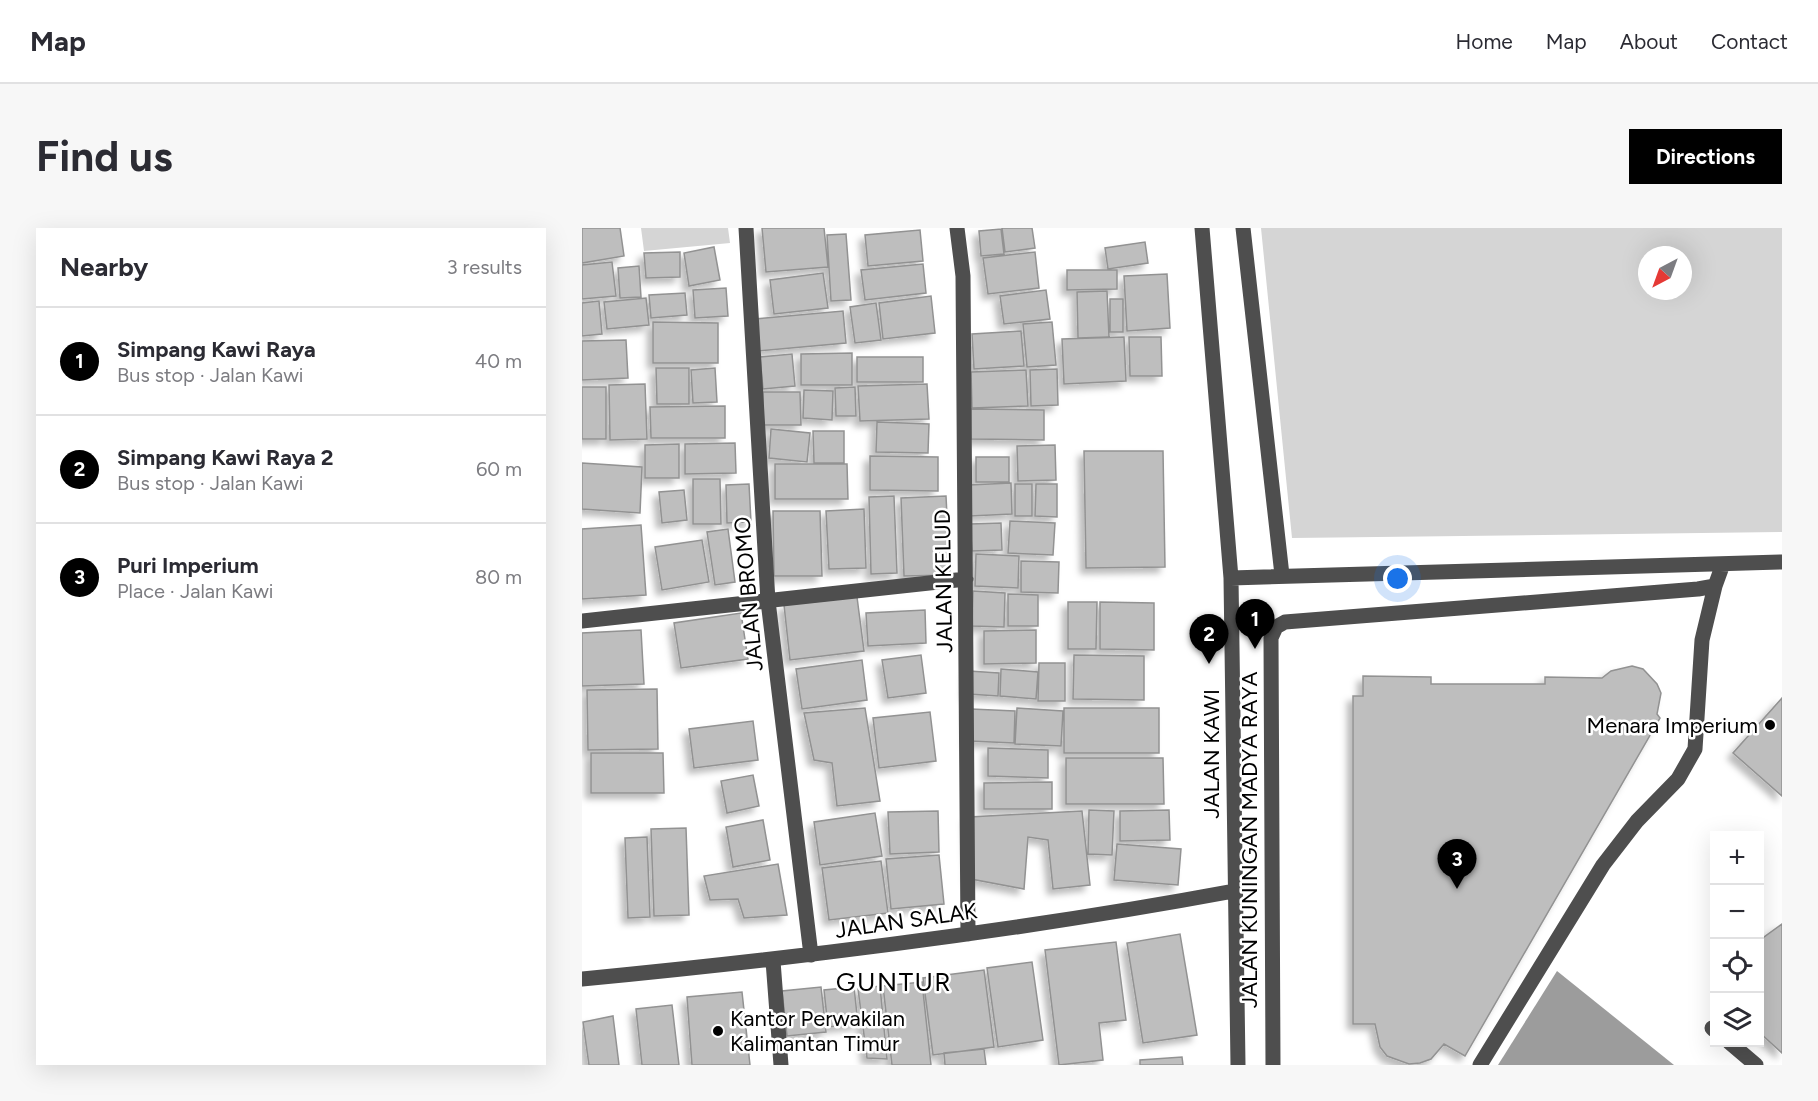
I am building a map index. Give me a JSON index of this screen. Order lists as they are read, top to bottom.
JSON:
{
  "streets": {
    "street": [
      "JALAN KELUD",
      "JALAN BROMO",
      "JALAN KAWI",
      "JALAN KUNINGAN MADYA RAYA",
      "JALAN SALAK"
    ]
  },
  "crossings": [
    ["JALAN KELUD", "JALAN SALAK"],
    ["JALAN BROMO", "JALAN SALAK"],
    ["JALAN KAWI", "JALAN SALAK"]
  ],
  "districts": ["GUNTUR"],
  "places": ["Menara Imperium", "Kantor Perwakilan Kalimantan Timur"],
  "north": "bottom left",
  "page": {
    "header": "Map",
    "nav": [
      "Home",
      "Map",
      "About",
      "Contact"
    ],
    "buttons": "Directions",
    "title": "Find us",
    "heading": ["Nearby", "3 results"],
    "list": [
      {
        "mark": "1",
        "name": "Simpang Kawi Raya",
        "note": "Bus stop · Jalan Kawi",
        "value": "40 m"
      },
      {
        "mark": "2",
        "name": "Simpang Kawi Raya 2",
        "note": "Bus stop · Jalan Kawi",
        "value": "60 m"
      },
      {
        "mark": "3",
        "name": "Puri Imperium",
        "note": "Place · Jalan Kawi",
        "value": "80 m"
      }
    ],
    "pins": ["1", "2", "3"],
    "map_buttons": ["+", "−"]
  }
}
